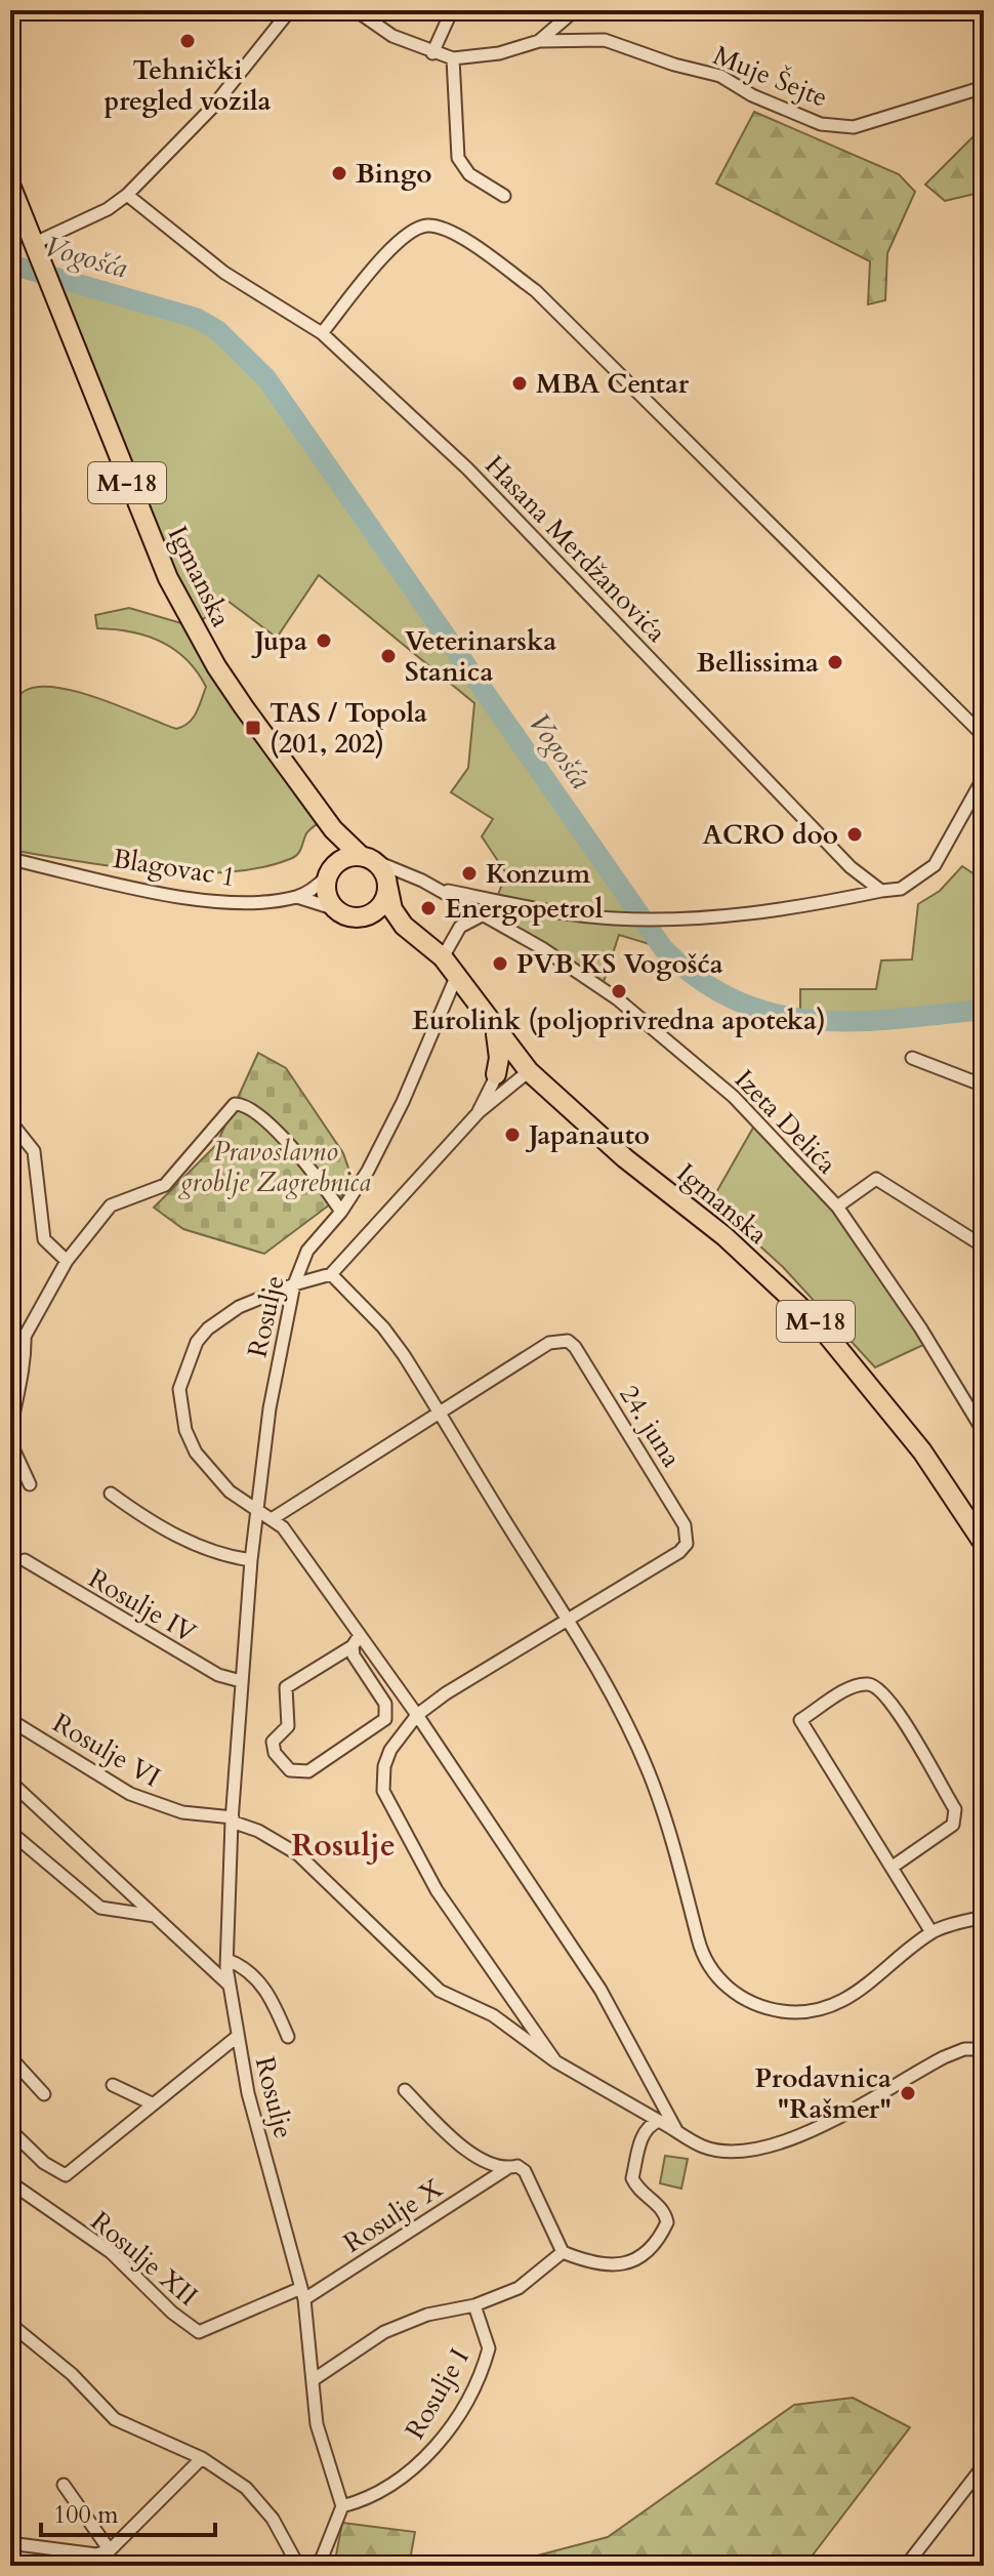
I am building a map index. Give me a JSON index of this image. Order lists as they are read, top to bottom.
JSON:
{
  "streets": {
    "main road": ["M-18", "Igmanska"],
    "street": [
      "Muje Šejte",
      "Hasana Merdžanovića",
      "Blagovac 1",
      "Izeta Delića",
      "Rosulje",
      "24. juna",
      "Rosulje IV",
      "Rosulje VI",
      "Rosulje X",
      "Rosulje XII",
      "Rosulje I"
    ]
  },
  "crossings": [
    ["M-18", "Igmanska"],
    ["M-18", "Izeta Delića"],
    ["Igmanska", "Izeta Delića"],
    ["Igmanska", "Rosulje"],
    ["Rosulje", "Rosulje IV"],
    ["Rosulje", "Rosulje VI"],
    ["Rosulje", "Rosulje X"],
    ["Rosulje", "Rosulje XII"],
    ["Rosulje", "Rosulje I"],
    ["Rosulje X", "Rosulje XII"]
  ],
  "districts": ["Rosulje"],
  "water": ["Vogošća"],
  "parks": ["Pravoslavno groblje Zagrebnica"],
  "places": {
    "other": [
      "Tehnički pregled vozila",
      "Bingo",
      "MBA Centar",
      "Jupa",
      "Veterinarska Stanica",
      "Bellissima",
      "ACRO doo",
      "Konzum",
      "Energopetrol",
      "PVB KS Vogošća",
      "Eurolink (poljoprivredna apoteka)",
      "Japanauto",
      "Prodavnica \"Rašmer\""
    ],
    "transit": ["TAS / Topola (201, 202)"]
  },
  "scale_bar": "100 m"
}
